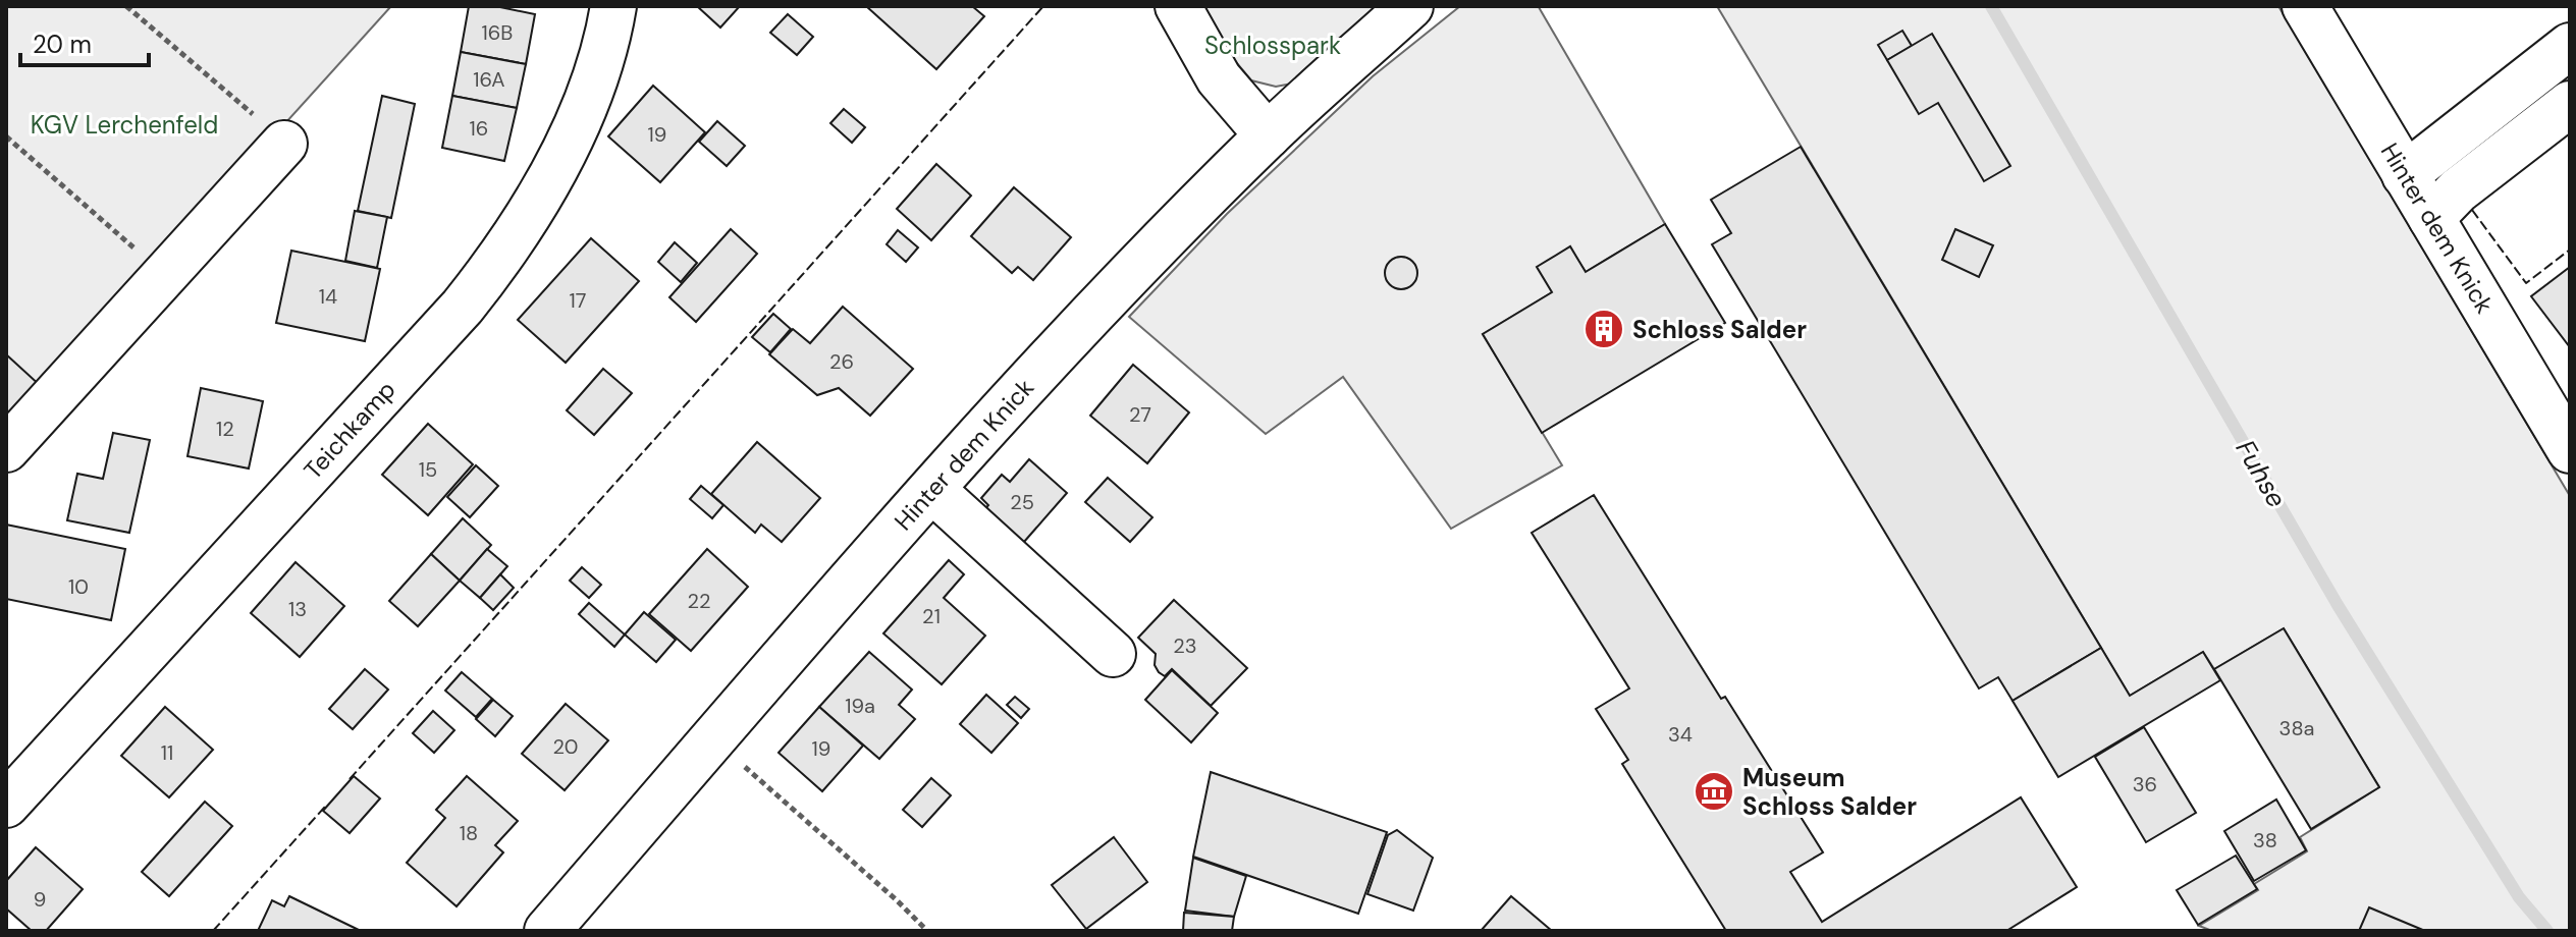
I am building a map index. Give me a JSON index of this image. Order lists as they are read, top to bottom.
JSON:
{
  "streets": {
    "street": ["Hinter dem Knick", "Teichkamp"]
  },
  "water": ["Fuhse"],
  "parks": ["Schlosspark", "KGV Lerchenfeld"],
  "places": {
    "building": ["Schloss Salder"],
    "museum": ["Museum Schloss Salder"]
  },
  "house_numbers": [
    "16B",
    "16A",
    "16",
    "19",
    "14",
    "17",
    "26",
    "27",
    "12",
    "15",
    "25",
    "10",
    "22",
    "13",
    "21",
    "23",
    "19a",
    "38a",
    "34",
    "20",
    "19",
    "11",
    "36",
    "18",
    "38",
    "9"
  ],
  "scale_bar": "20 m"
}
